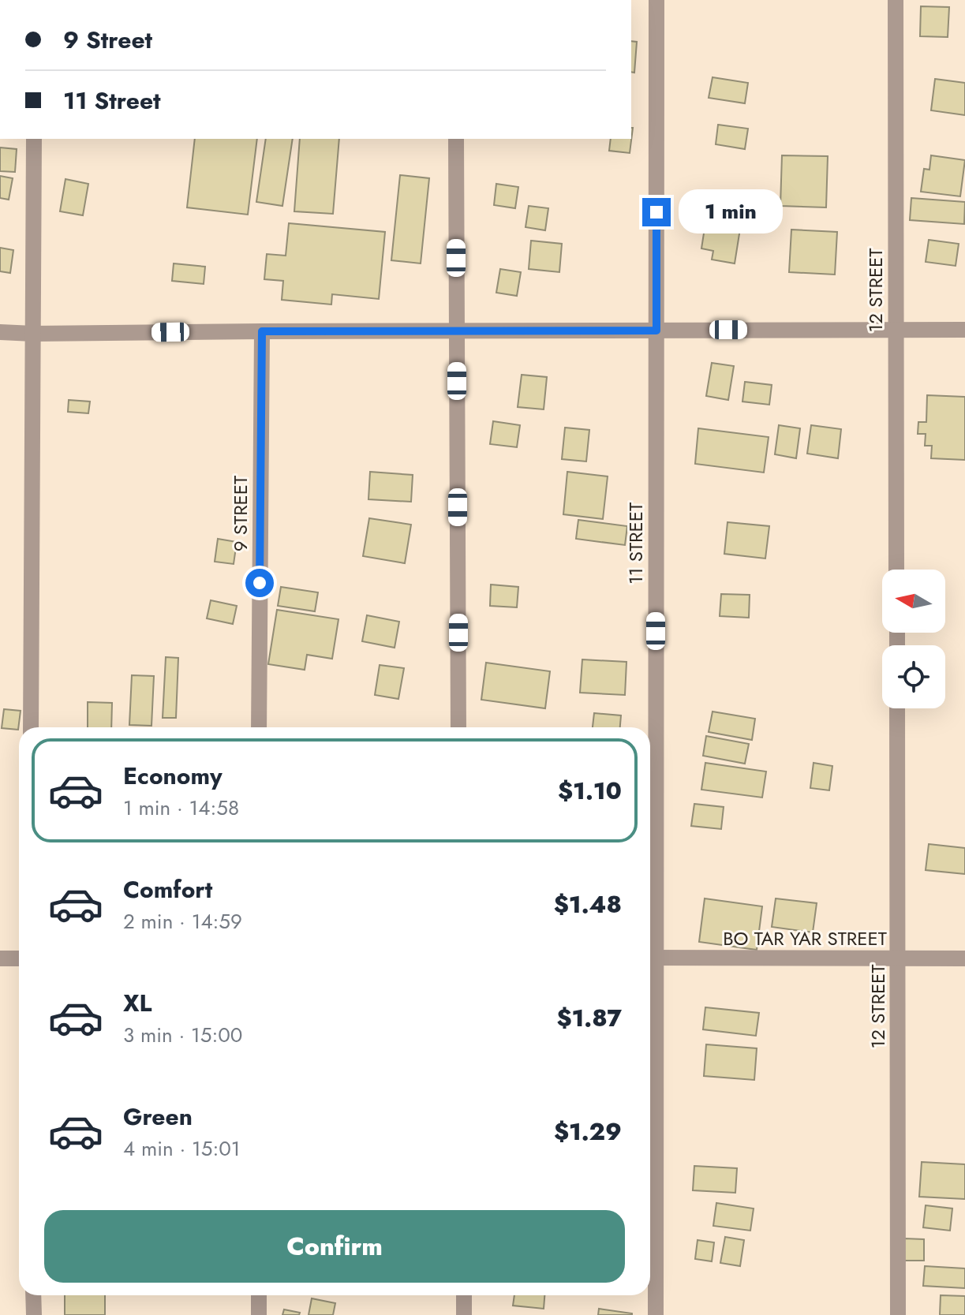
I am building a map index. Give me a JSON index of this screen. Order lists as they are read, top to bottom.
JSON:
{
  "streets": {
    "street": [
      "12 STREET",
      "9 STREET",
      "11 STREET",
      "BO TAR YAR STREET"
    ]
  },
  "crossings": [
    ["12 STREET", "BO TAR YAR STREET"]
  ],
  "north": "left",
  "page": {
    "banner": ["9 Street", "11 Street"],
    "bubble": "1 min",
    "list": [
      {
        "name": "Economy",
        "note": "1 min · 14:58",
        "value": "$1.10"
      },
      {
        "name": "Comfort",
        "note": "2 min · 14:59",
        "value": "$1.48"
      },
      {
        "name": "XL",
        "note": "3 min · 15:00",
        "value": "$1.87"
      },
      {
        "name": "Green",
        "note": "4 min · 15:01",
        "value": "$1.29"
      }
    ],
    "buttons": "Confirm"
  }
}
